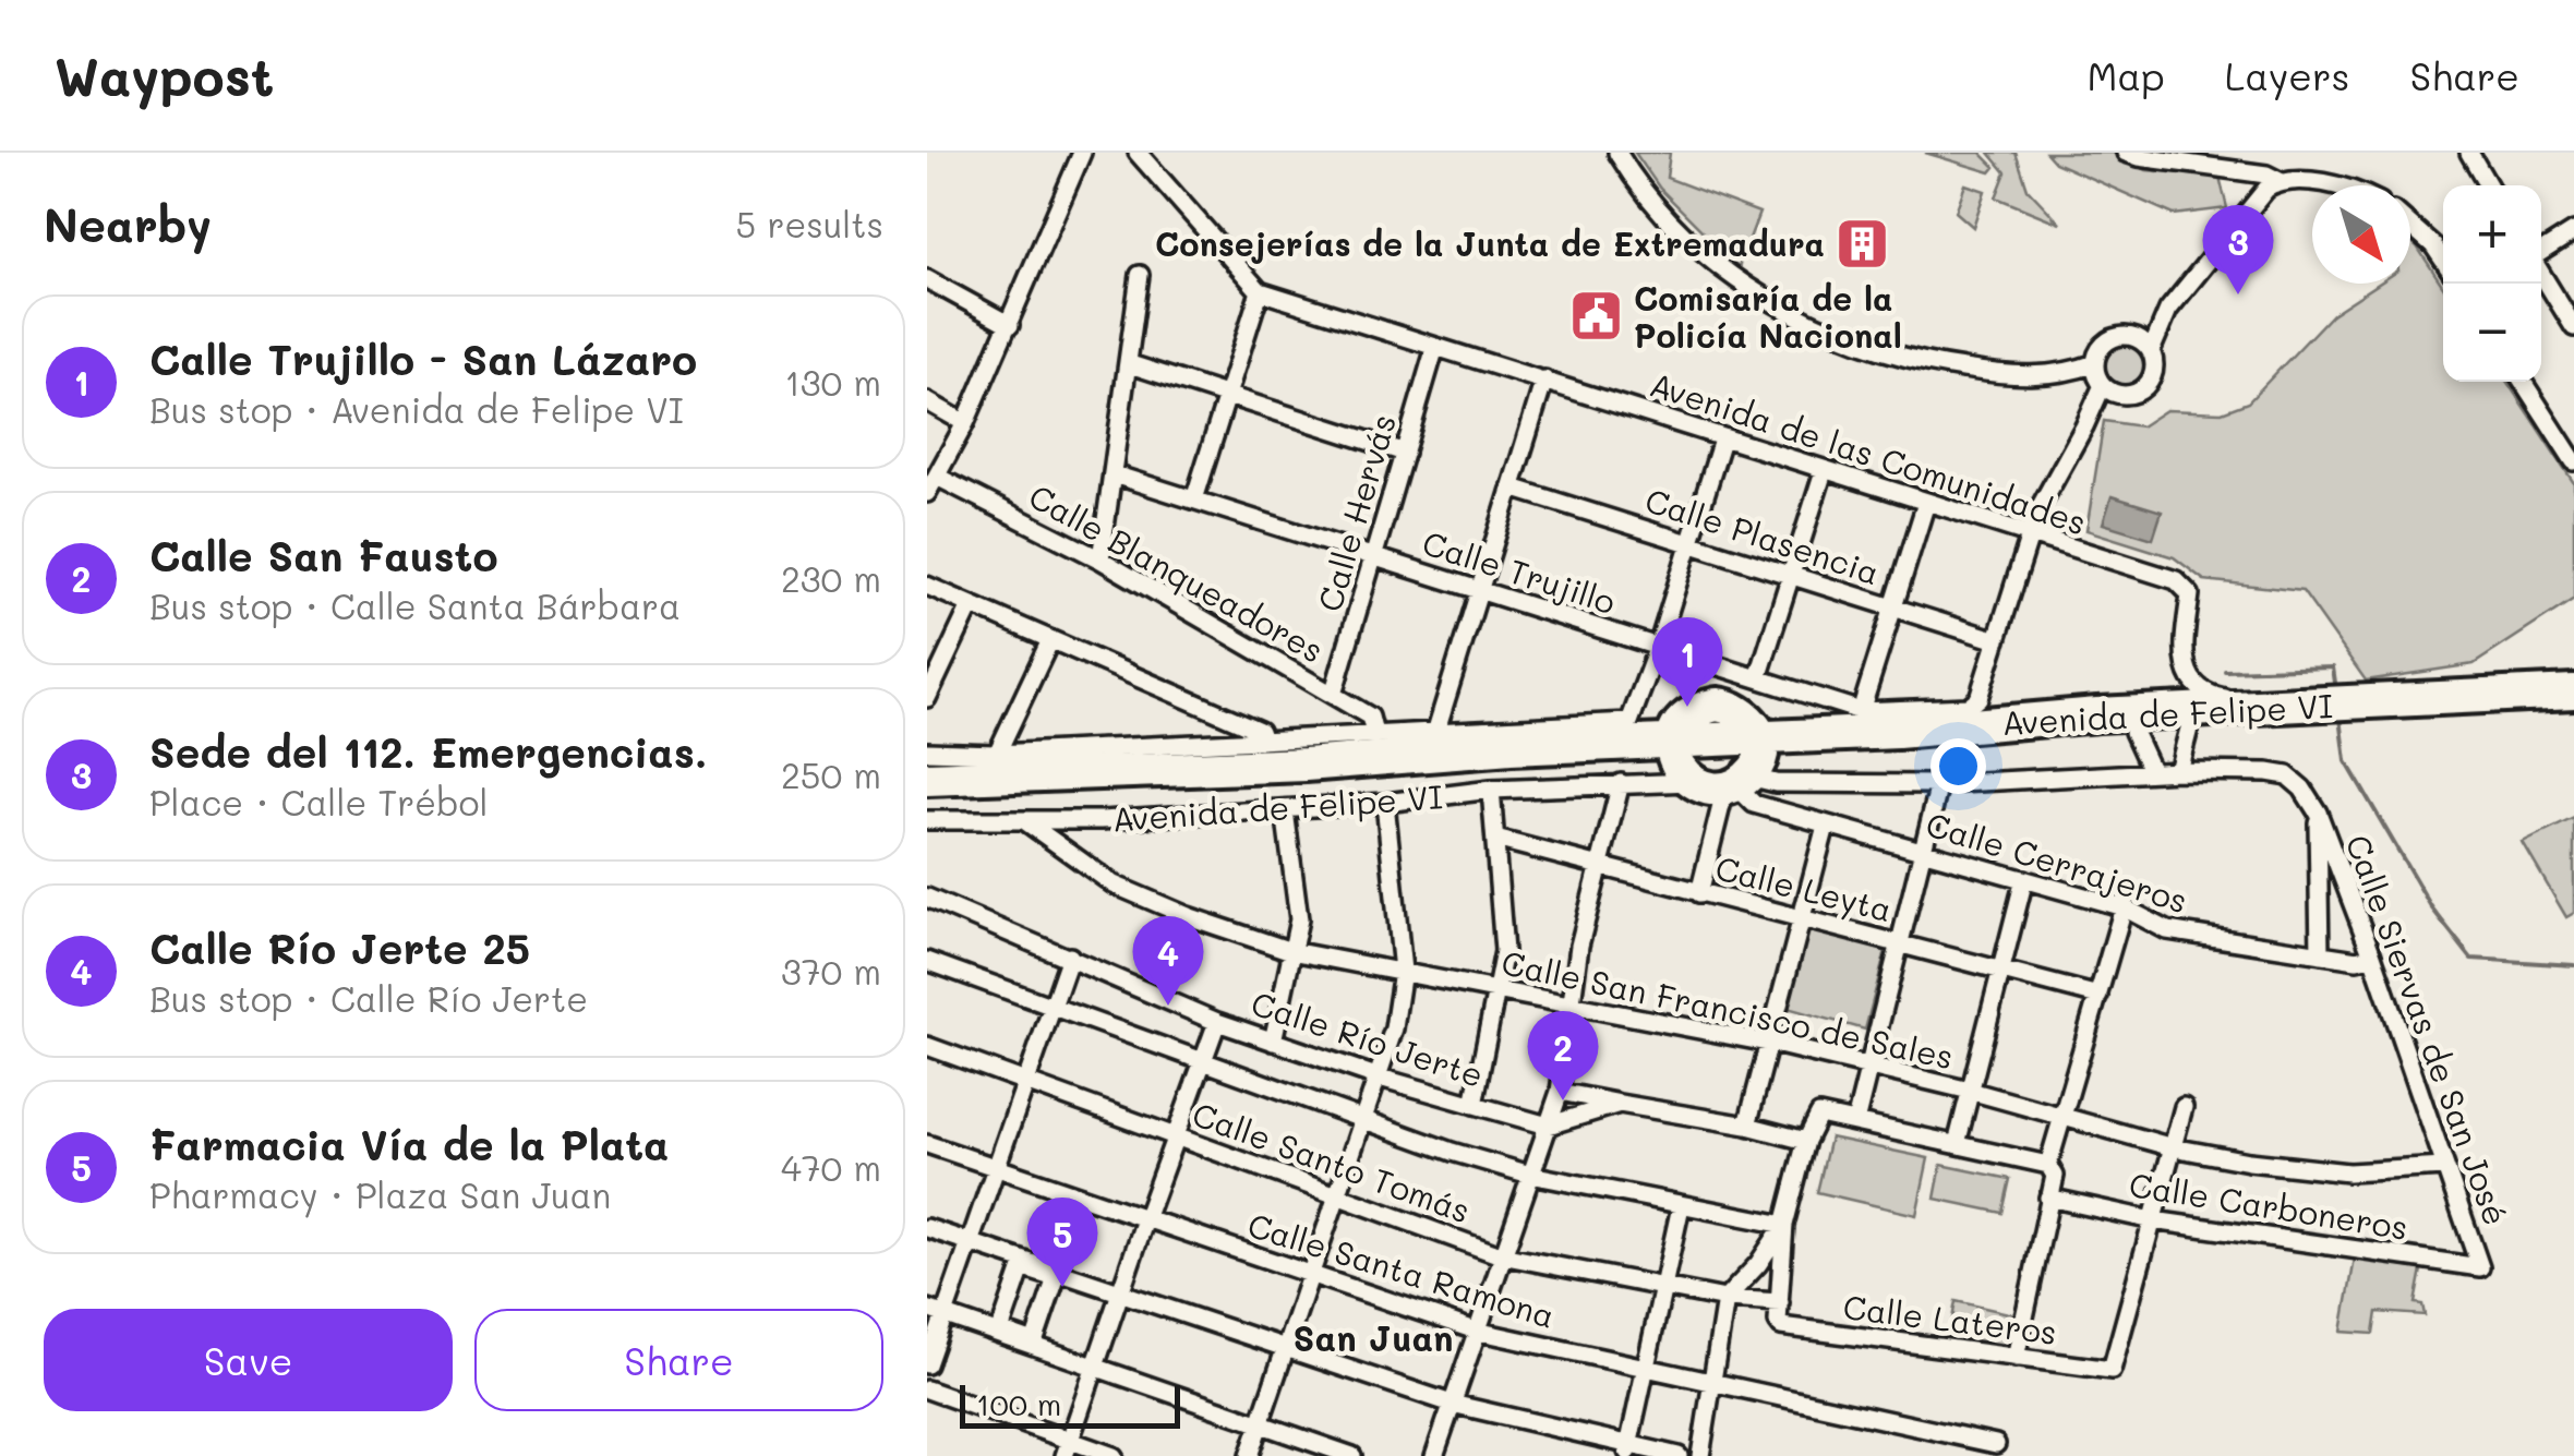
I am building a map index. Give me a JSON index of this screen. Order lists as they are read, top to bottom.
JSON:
{
  "streets": {
    "highway": ["Avenida de Felipe VI"],
    "street": [
      "Avenida de las Comunidades",
      "Calle Hervás",
      "Calle Plasencia",
      "Calle Trujillo",
      "Calle Blanqueadores",
      "Calle Cerrajeros",
      "Calle Leyta",
      "Calle San Francisco de Sales",
      "Calle Siervas de San José",
      "Calle Río Jerte",
      "Calle Santo Tomás",
      "Calle Carboneros",
      "Calle Santa Ramona",
      "Calle Lateros"
    ]
  },
  "crossings": [
    ["Avenida de las Comunidades", "Calle Hervás"],
    ["Avenida de las Comunidades", "Avenida de Felipe VI"],
    ["Calle Hervás", "Calle Trujillo"],
    ["Calle Hervás", "Calle Blanqueadores"],
    ["Calle Plasencia", "Calle Trujillo"],
    ["Calle Trujillo", "Avenida de Felipe VI"],
    ["Calle Blanqueadores", "Avenida de Felipe VI"],
    ["Avenida de Felipe VI", "Calle Cerrajeros"],
    ["Avenida de Felipe VI", "Calle San Francisco de Sales"],
    ["Avenida de Felipe VI", "Calle Siervas de San José"],
    ["Calle Cerrajeros", "Calle Siervas de San José"],
    ["Calle San Francisco de Sales", "Calle Siervas de San José"],
    ["Calle Siervas de San José", "Calle Carboneros"],
    ["Calle Santo Tomás", "Calle Lateros"],
    ["Calle Carboneros", "Calle Lateros"]
  ],
  "districts": ["San Juan"],
  "places": {
    "building": ["Consejerías de la Junta de Extremadura"],
    "public building": ["Comisaría de la Policía Nacional"]
  },
  "scale_bar": "100 m",
  "north": "bottom right",
  "page": {
    "header": "Waypost",
    "nav": ["Map", "Layers", "Share"],
    "heading": ["Nearby", "5 results"],
    "map_buttons": ["+", "−"],
    "pins": [
      "3",
      "1",
      "4",
      "2",
      "5"
    ],
    "list": [
      {
        "mark": "1",
        "name": "Calle Trujillo - San Lázaro",
        "note": "Bus stop · Avenida de Felipe VI",
        "value": "130 m"
      },
      {
        "mark": "2",
        "name": "Calle San Fausto",
        "note": "Bus stop · Calle Santa Bárbara",
        "value": "230 m"
      },
      {
        "mark": "3",
        "name": "Sede del 112. Emergencias.",
        "note": "Place · Calle Trébol",
        "value": "250 m"
      },
      {
        "mark": "4",
        "name": "Calle Río Jerte 25",
        "note": "Bus stop · Calle Río Jerte",
        "value": "370 m"
      },
      {
        "mark": "5",
        "name": "Farmacia Vía de la Plata",
        "note": "Pharmacy · Plaza San Juan",
        "value": "470 m"
      }
    ],
    "buttons": ["Save", "Share"],
    "scale": "100 m"
  }
}
